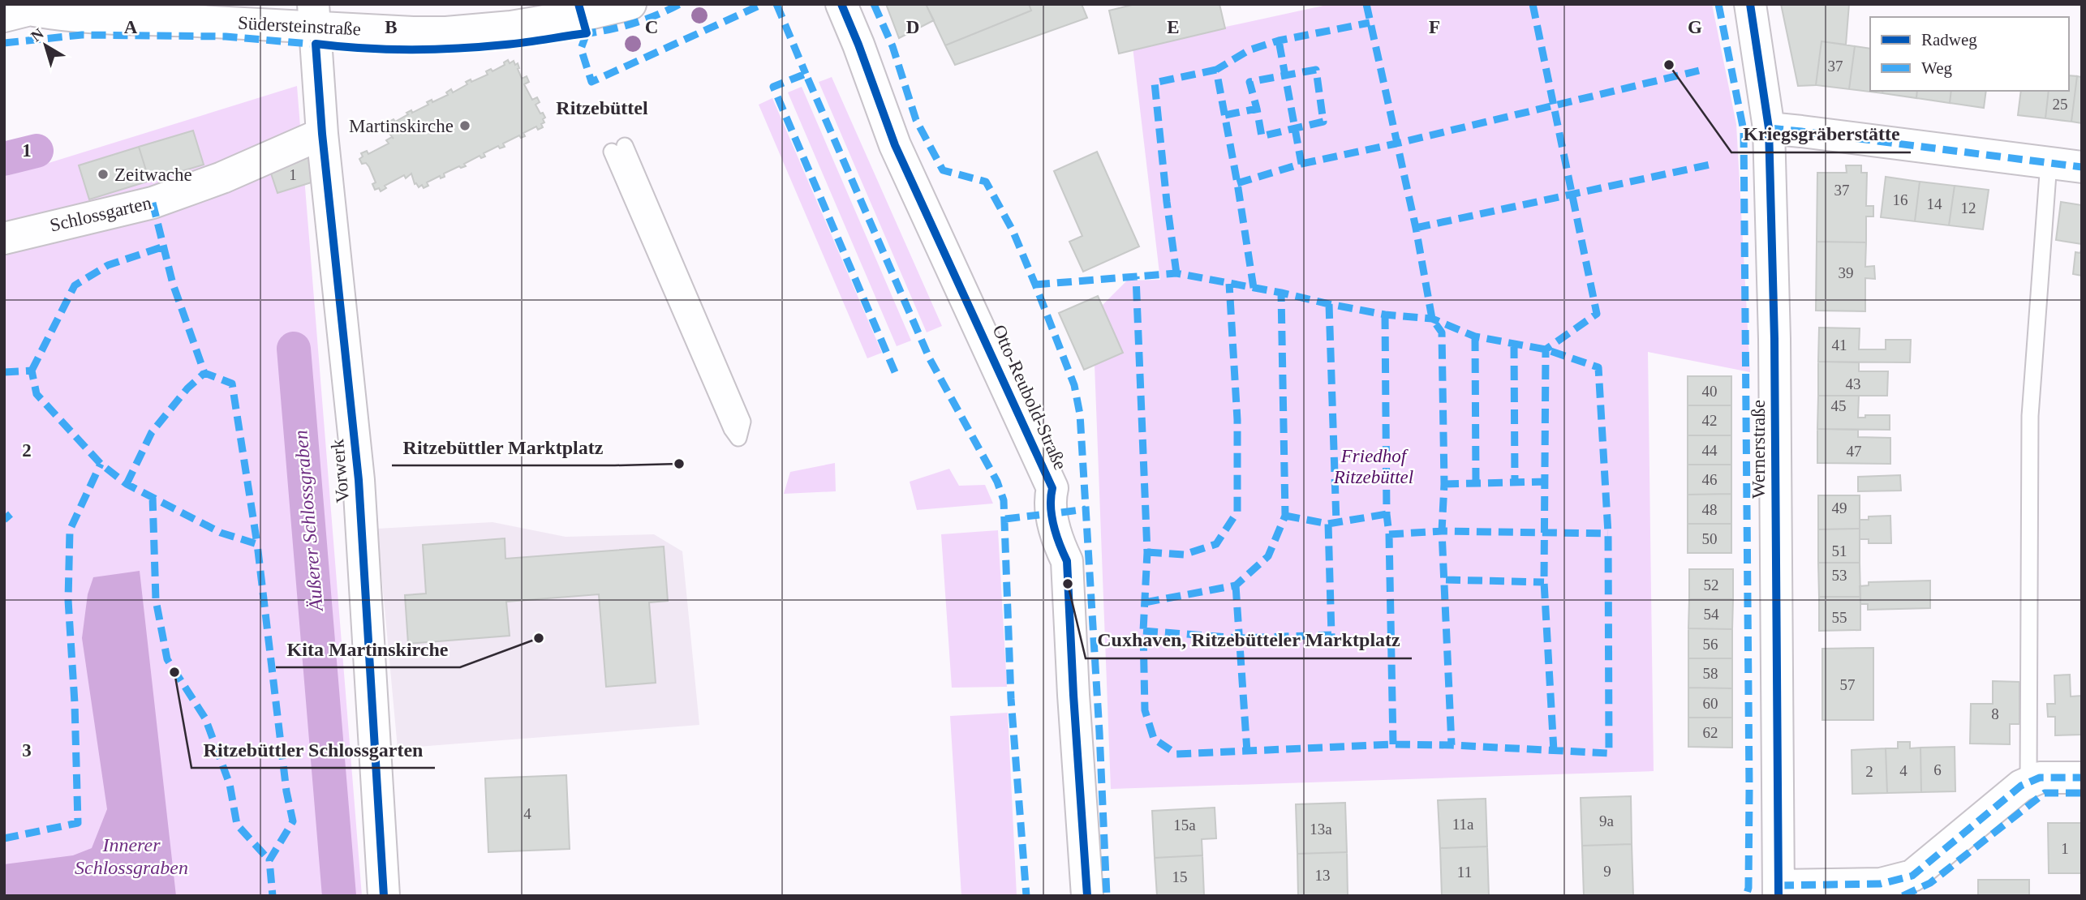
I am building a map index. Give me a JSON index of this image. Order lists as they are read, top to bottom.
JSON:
{
  "streets": {
    "street": [
      "Südersteinstraße",
      "Schlossgarten",
      "Otto-Reubold-Straße",
      "Wernerstraße",
      "Vorwerk"
    ]
  },
  "crossings": [
    ["Südersteinstraße", "Vorwerk"],
    ["Schlossgarten", "Vorwerk"]
  ],
  "districts": ["Ritzebüttel"],
  "water": ["Äußerer Schlossgraben", "Innerer Schlossgraben"],
  "parks": ["Friedhof Ritzebüttel"],
  "places": [
    "Kriegsgräberstätte",
    "Martinskirche",
    "Zeitwache",
    "Ritzebüttler Marktplatz",
    "Cuxhaven, Ritzebütteler Marktplatz",
    "Kita Martinskirche",
    "Ritzebüttler Schlossgarten"
  ],
  "house_numbers": [
    "37",
    "25",
    "1",
    "37",
    "16",
    "14",
    "12",
    "39",
    "41",
    "43",
    "40",
    "45",
    "42",
    "44",
    "47",
    "46",
    "49",
    "48",
    "50",
    "51",
    "53",
    "52",
    "54",
    "55",
    "56",
    "58",
    "57",
    "60",
    "8",
    "62",
    "6",
    "4",
    "2",
    "4",
    "9a",
    "11a",
    "15a",
    "13a",
    "1",
    "9",
    "11",
    "13",
    "15"
  ],
  "legend": ["Radweg", "Weg"],
  "north": "top left",
  "grid": {
    "columns": [
      "A",
      "B",
      "C",
      "D",
      "E",
      "F",
      "G"
    ],
    "rows": ["1", "2", "3"]
  }
}
